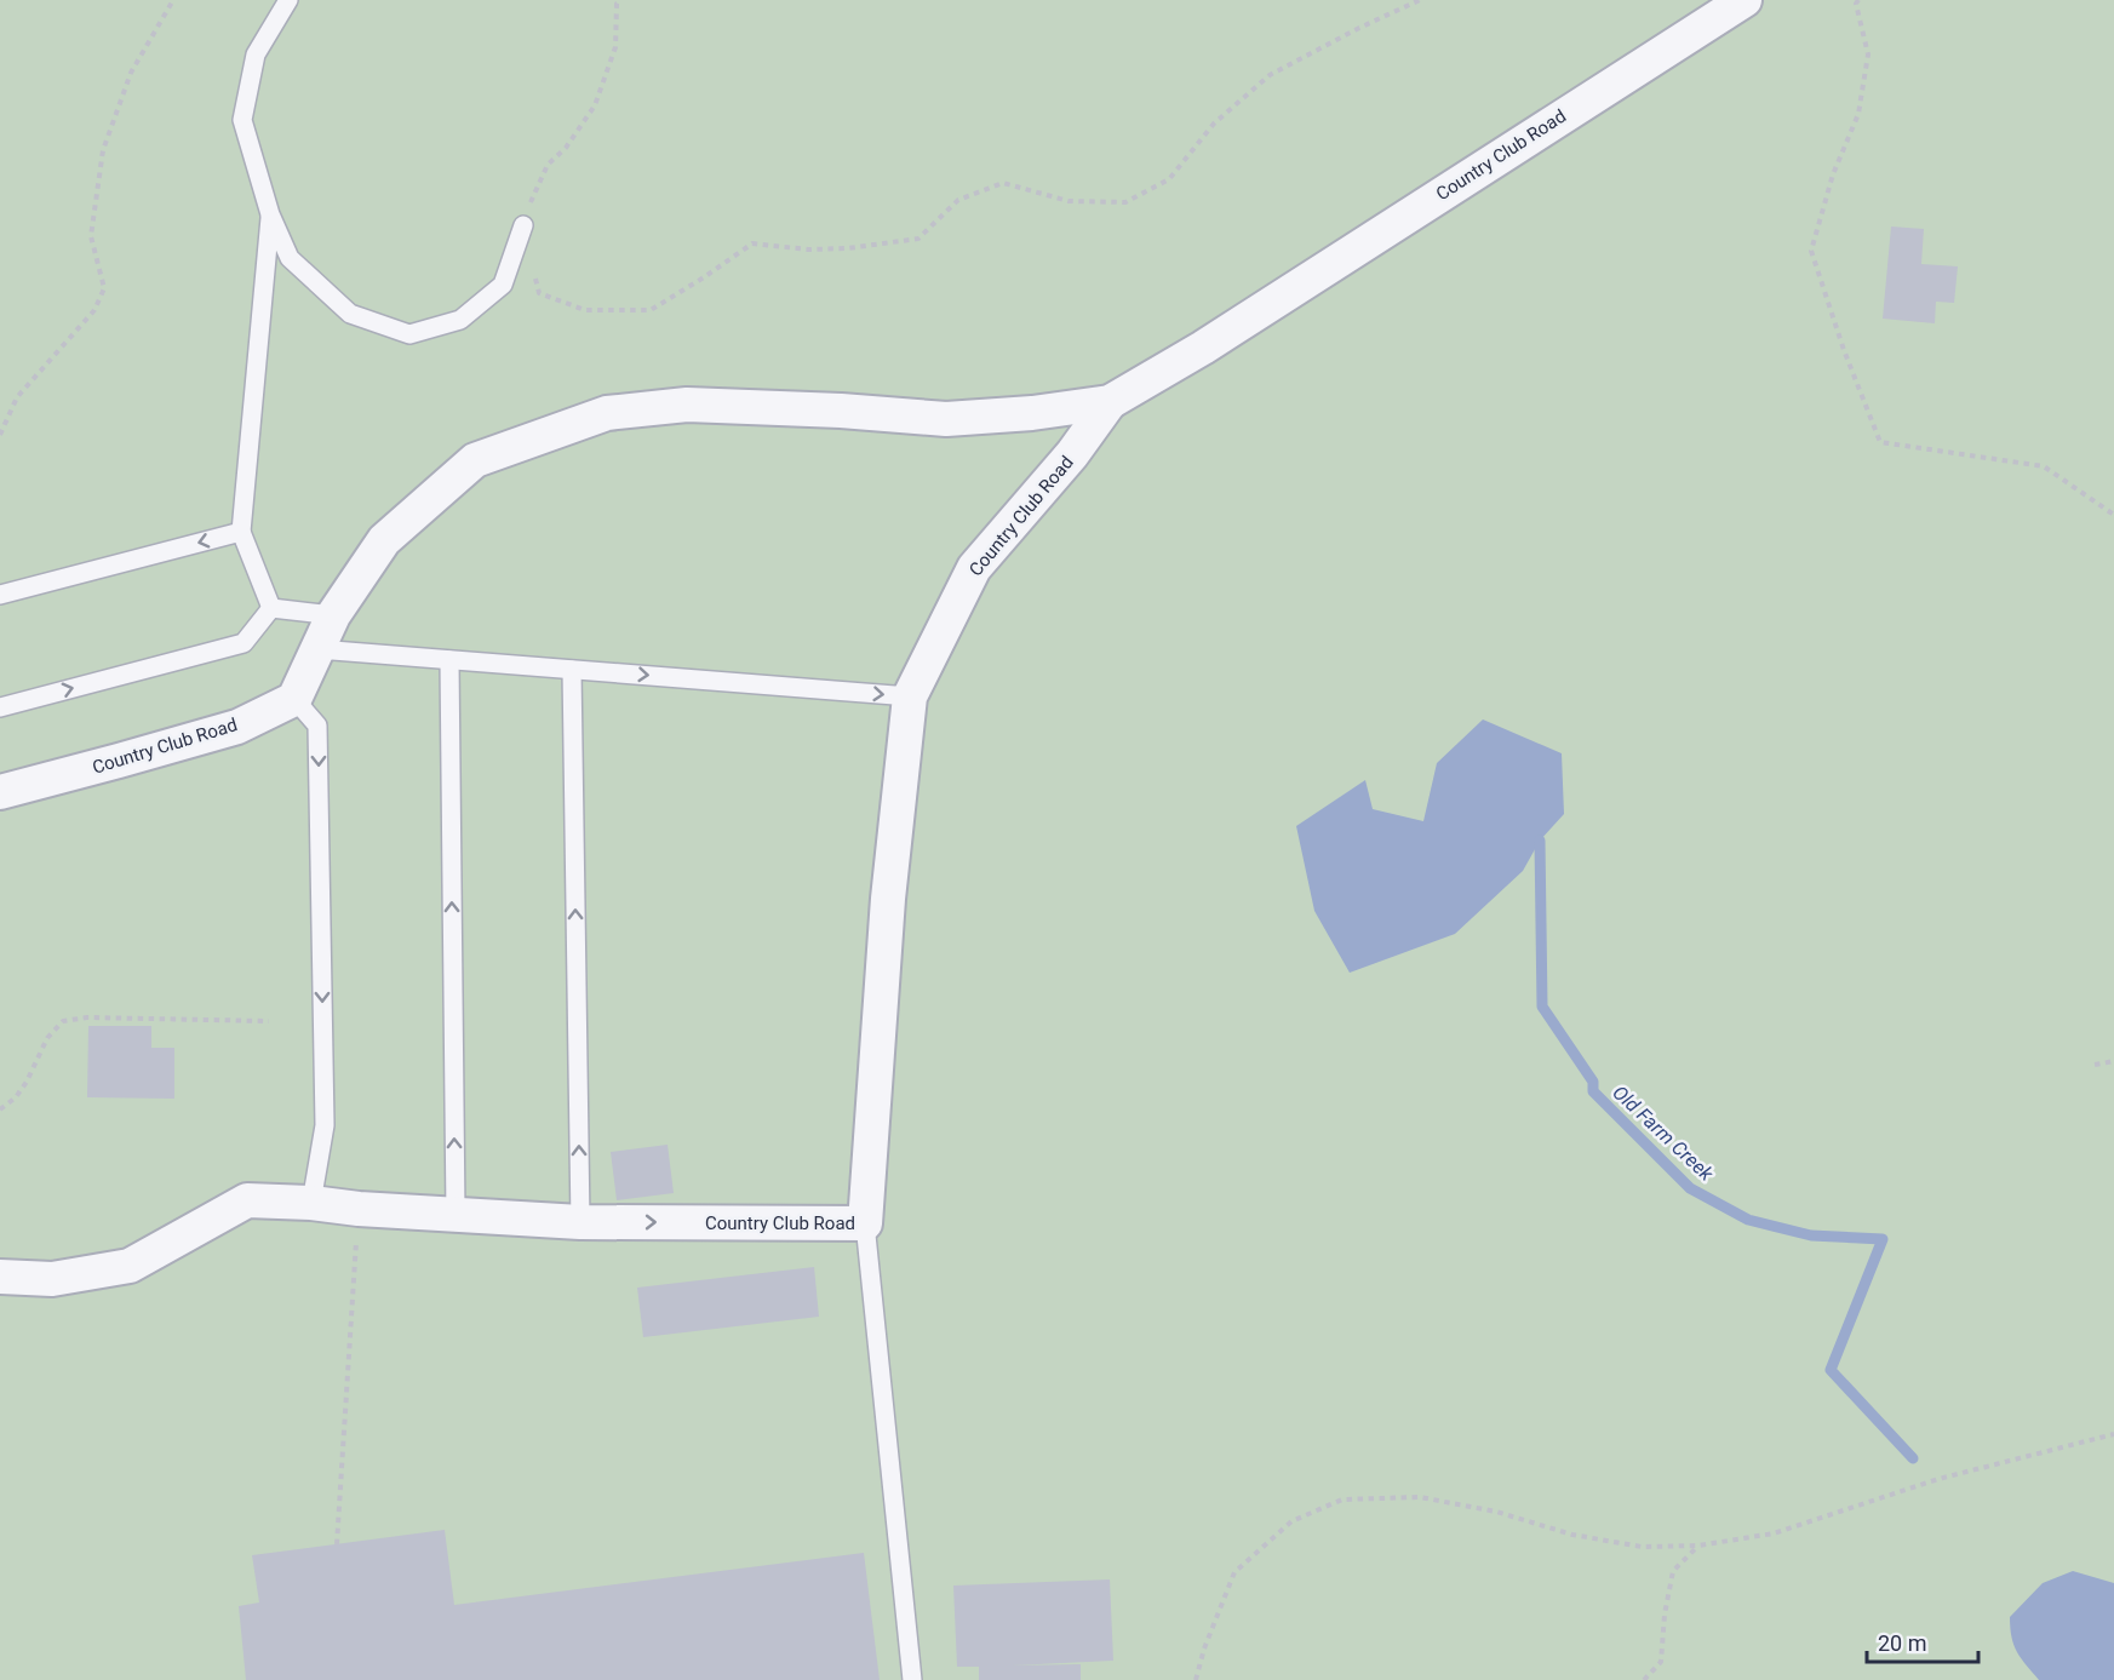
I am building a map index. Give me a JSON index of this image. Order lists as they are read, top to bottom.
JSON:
{
  "streets": {
    "street": ["Country Club Road"]
  },
  "water": ["Old Farm Creek"],
  "scale_bar": "20 m"
}
